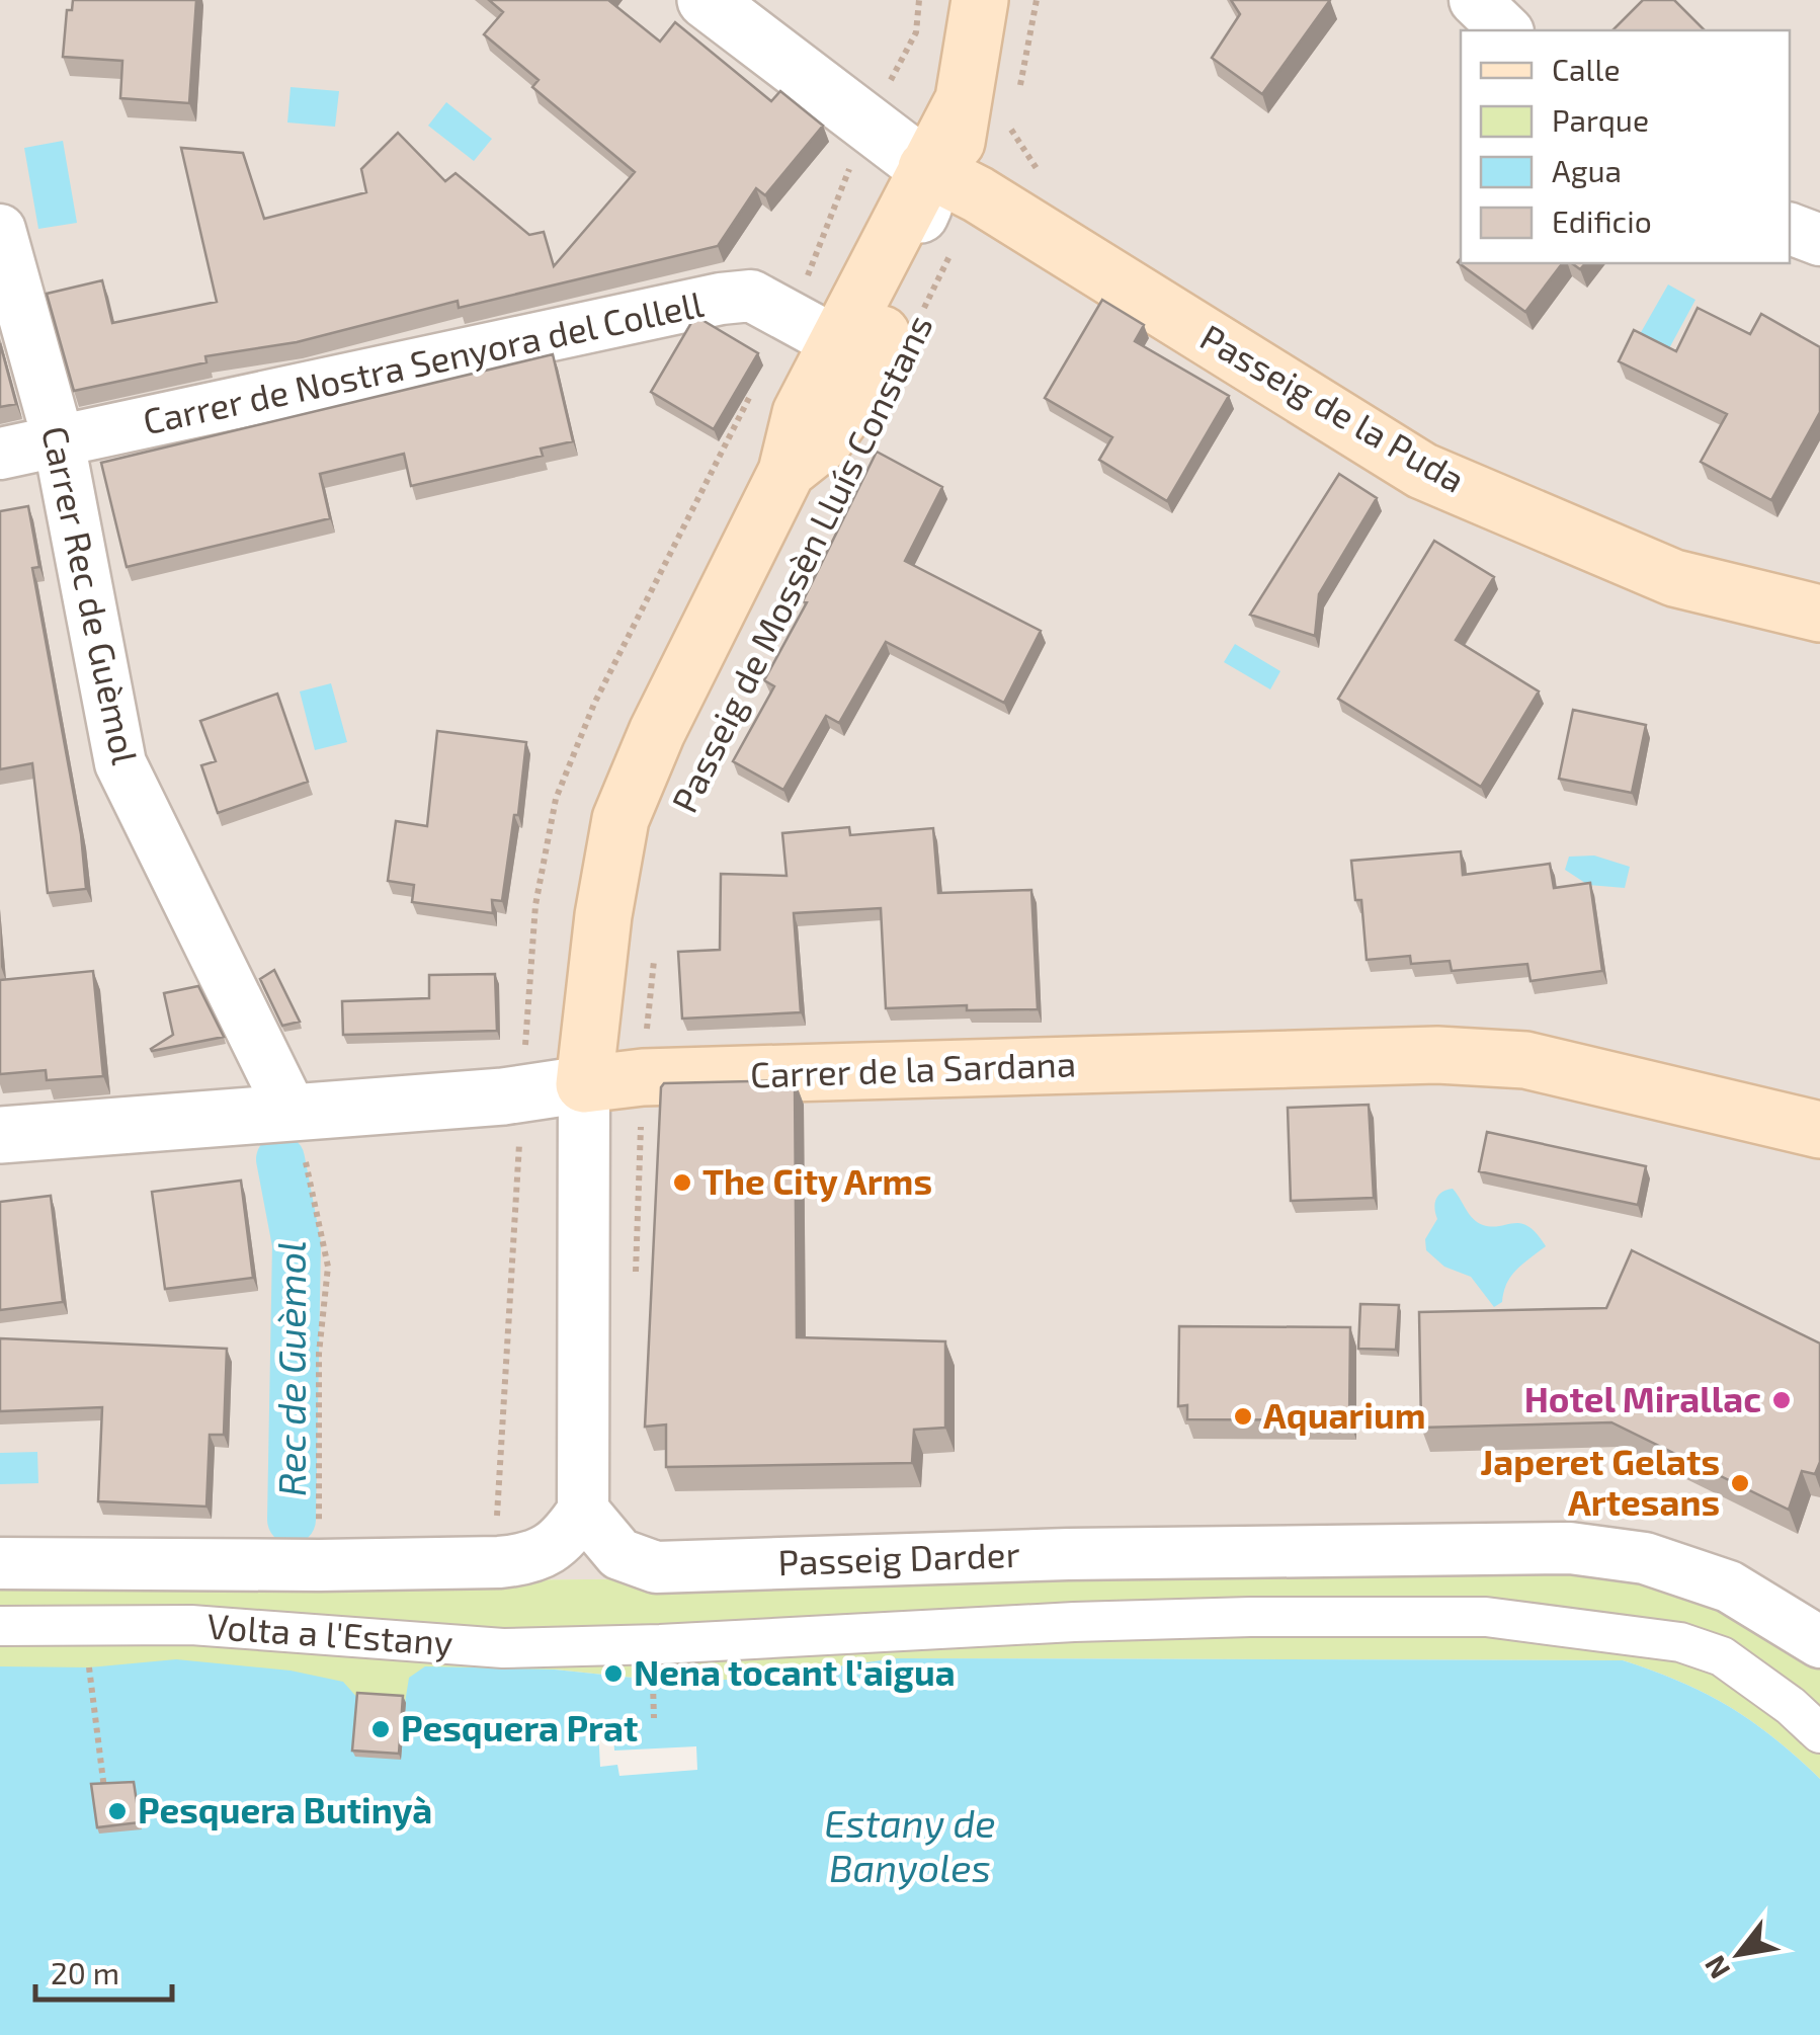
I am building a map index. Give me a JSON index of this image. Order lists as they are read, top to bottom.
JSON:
{
  "streets": {
    "main road": ["Passeig de la Puda", "Passeig de Mossèn Lluís Constans", "Carrer de la Sardana"],
    "street": [
      "Carrer de Nostra Senyora del Collell",
      "Carrer Rec de Guèmol",
      "Passeig Darder",
      "Volta a l'Estany"
    ]
  },
  "crossings": [
    ["Carrer de Nostra Senyora del Collell", "Passeig de Mossèn Lluís Constans"],
    ["Carrer de Nostra Senyora del Collell", "Carrer Rec de Guèmol"],
    ["Passeig de la Puda", "Passeig de Mossèn Lluís Constans"],
    ["Passeig de Mossèn Lluís Constans", "Carrer de la Sardana"],
    ["Passeig de Mossèn Lluís Constans", "Passeig Darder"],
    ["Carrer Rec de Guèmol", "Carrer de la Sardana"],
    ["Passeig Darder", "Volta a l'Estany"]
  ],
  "water": ["Rec de Guèmol", "Estany de Banyoles"],
  "places": [
    "The City Arms",
    "Hotel Mirallac",
    "Aquarium",
    "Japeret Gelats Artesans",
    "Nena tocant l'aigua",
    "Pesquera Prat",
    "Pesquera Butinyà"
  ],
  "legend": [
    "Calle",
    "Parque",
    "Agua",
    "Edificio"
  ],
  "scale_bar": "20 m",
  "north": "bottom left"
}
